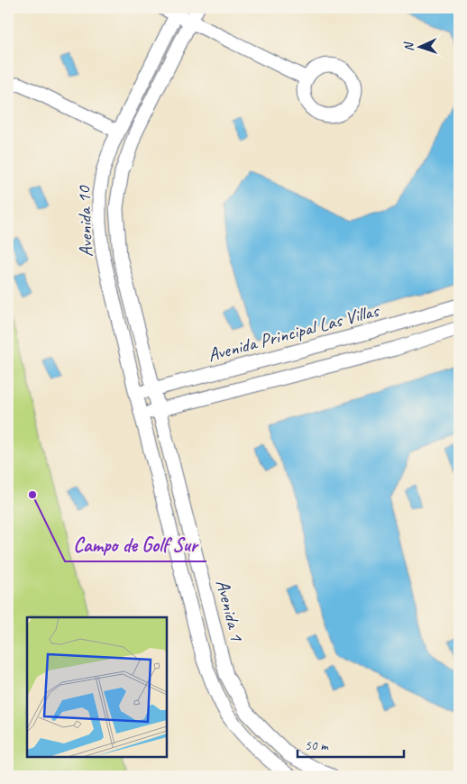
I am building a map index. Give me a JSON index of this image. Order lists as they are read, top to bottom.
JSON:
{
  "streets": {
    "street": ["Avenida 10", "Avenida Principal Las Villas", "Avenida 1"]
  },
  "crossings": [
    ["Avenida 10", "Avenida Principal Las Villas"],
    ["Avenida 10", "Avenida 1"]
  ],
  "places": ["Campo de Golf Sur"],
  "scale_bar": "50 m",
  "north": "left"
}
